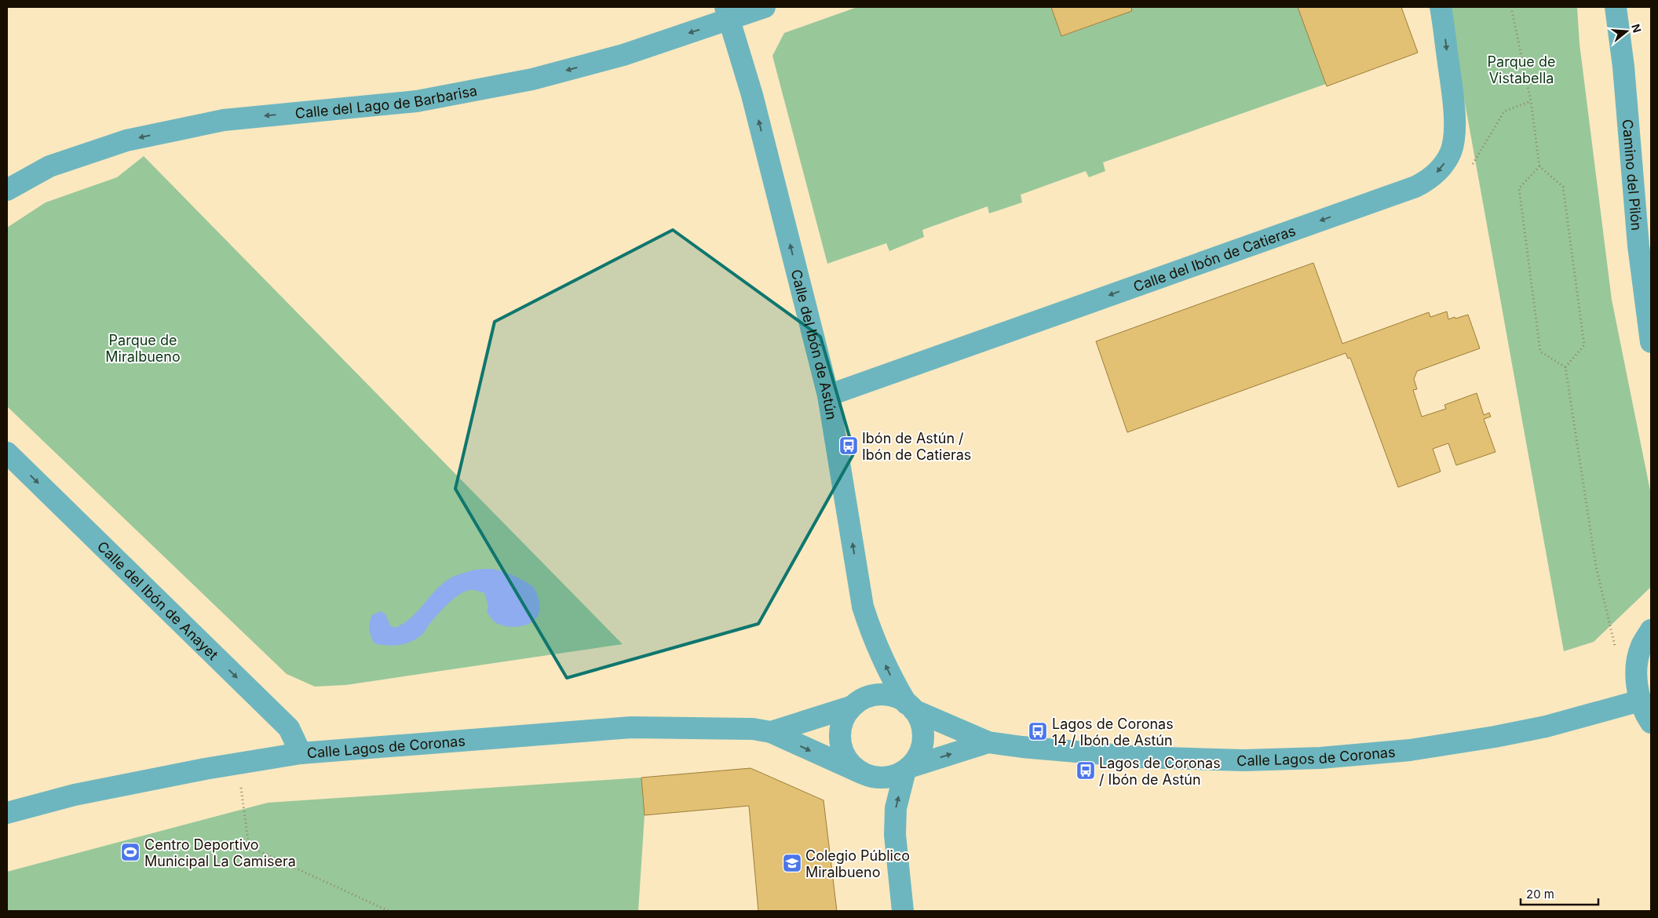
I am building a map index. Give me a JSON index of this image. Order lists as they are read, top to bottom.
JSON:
{
  "streets": {
    "street": [
      "Calle del Lago de Barbarisa",
      "Camino del Pilón",
      "Calle del Ibón de Catieras",
      "Calle del Ibón de Astún",
      "Calle del Ibón de Anayet",
      "Calle Lagos de Coronas"
    ]
  },
  "crossings": [
    ["Calle del Lago de Barbarisa", "Calle del Ibón de Astún"],
    ["Calle del Ibón de Catieras", "Calle del Ibón de Astún"],
    ["Calle del Ibón de Astún", "Calle Lagos de Coronas"],
    ["Calle del Ibón de Anayet", "Calle Lagos de Coronas"]
  ],
  "one_way": [
    "Calle del Lago de Barbarisa",
    "Calle del Ibón de Catieras",
    "Calle del Ibón de Astún",
    "Calle del Ibón de Anayet"
  ],
  "parks": ["Parque de Vistabella", "Parque de Miralbueno"],
  "places": {
    "bus stop": ["Ibón de Astún / Ibón de Catieras", "Lagos de Coronas 14 / Ibón de Astún", "Lagos de Coronas / Ibón de Astún"],
    "sports": ["Centro Deportivo Municipal La Camisera"],
    "school or university": ["Colegio Público Miralbueno"]
  },
  "scale_bar": "20 m",
  "north": "right"
}
